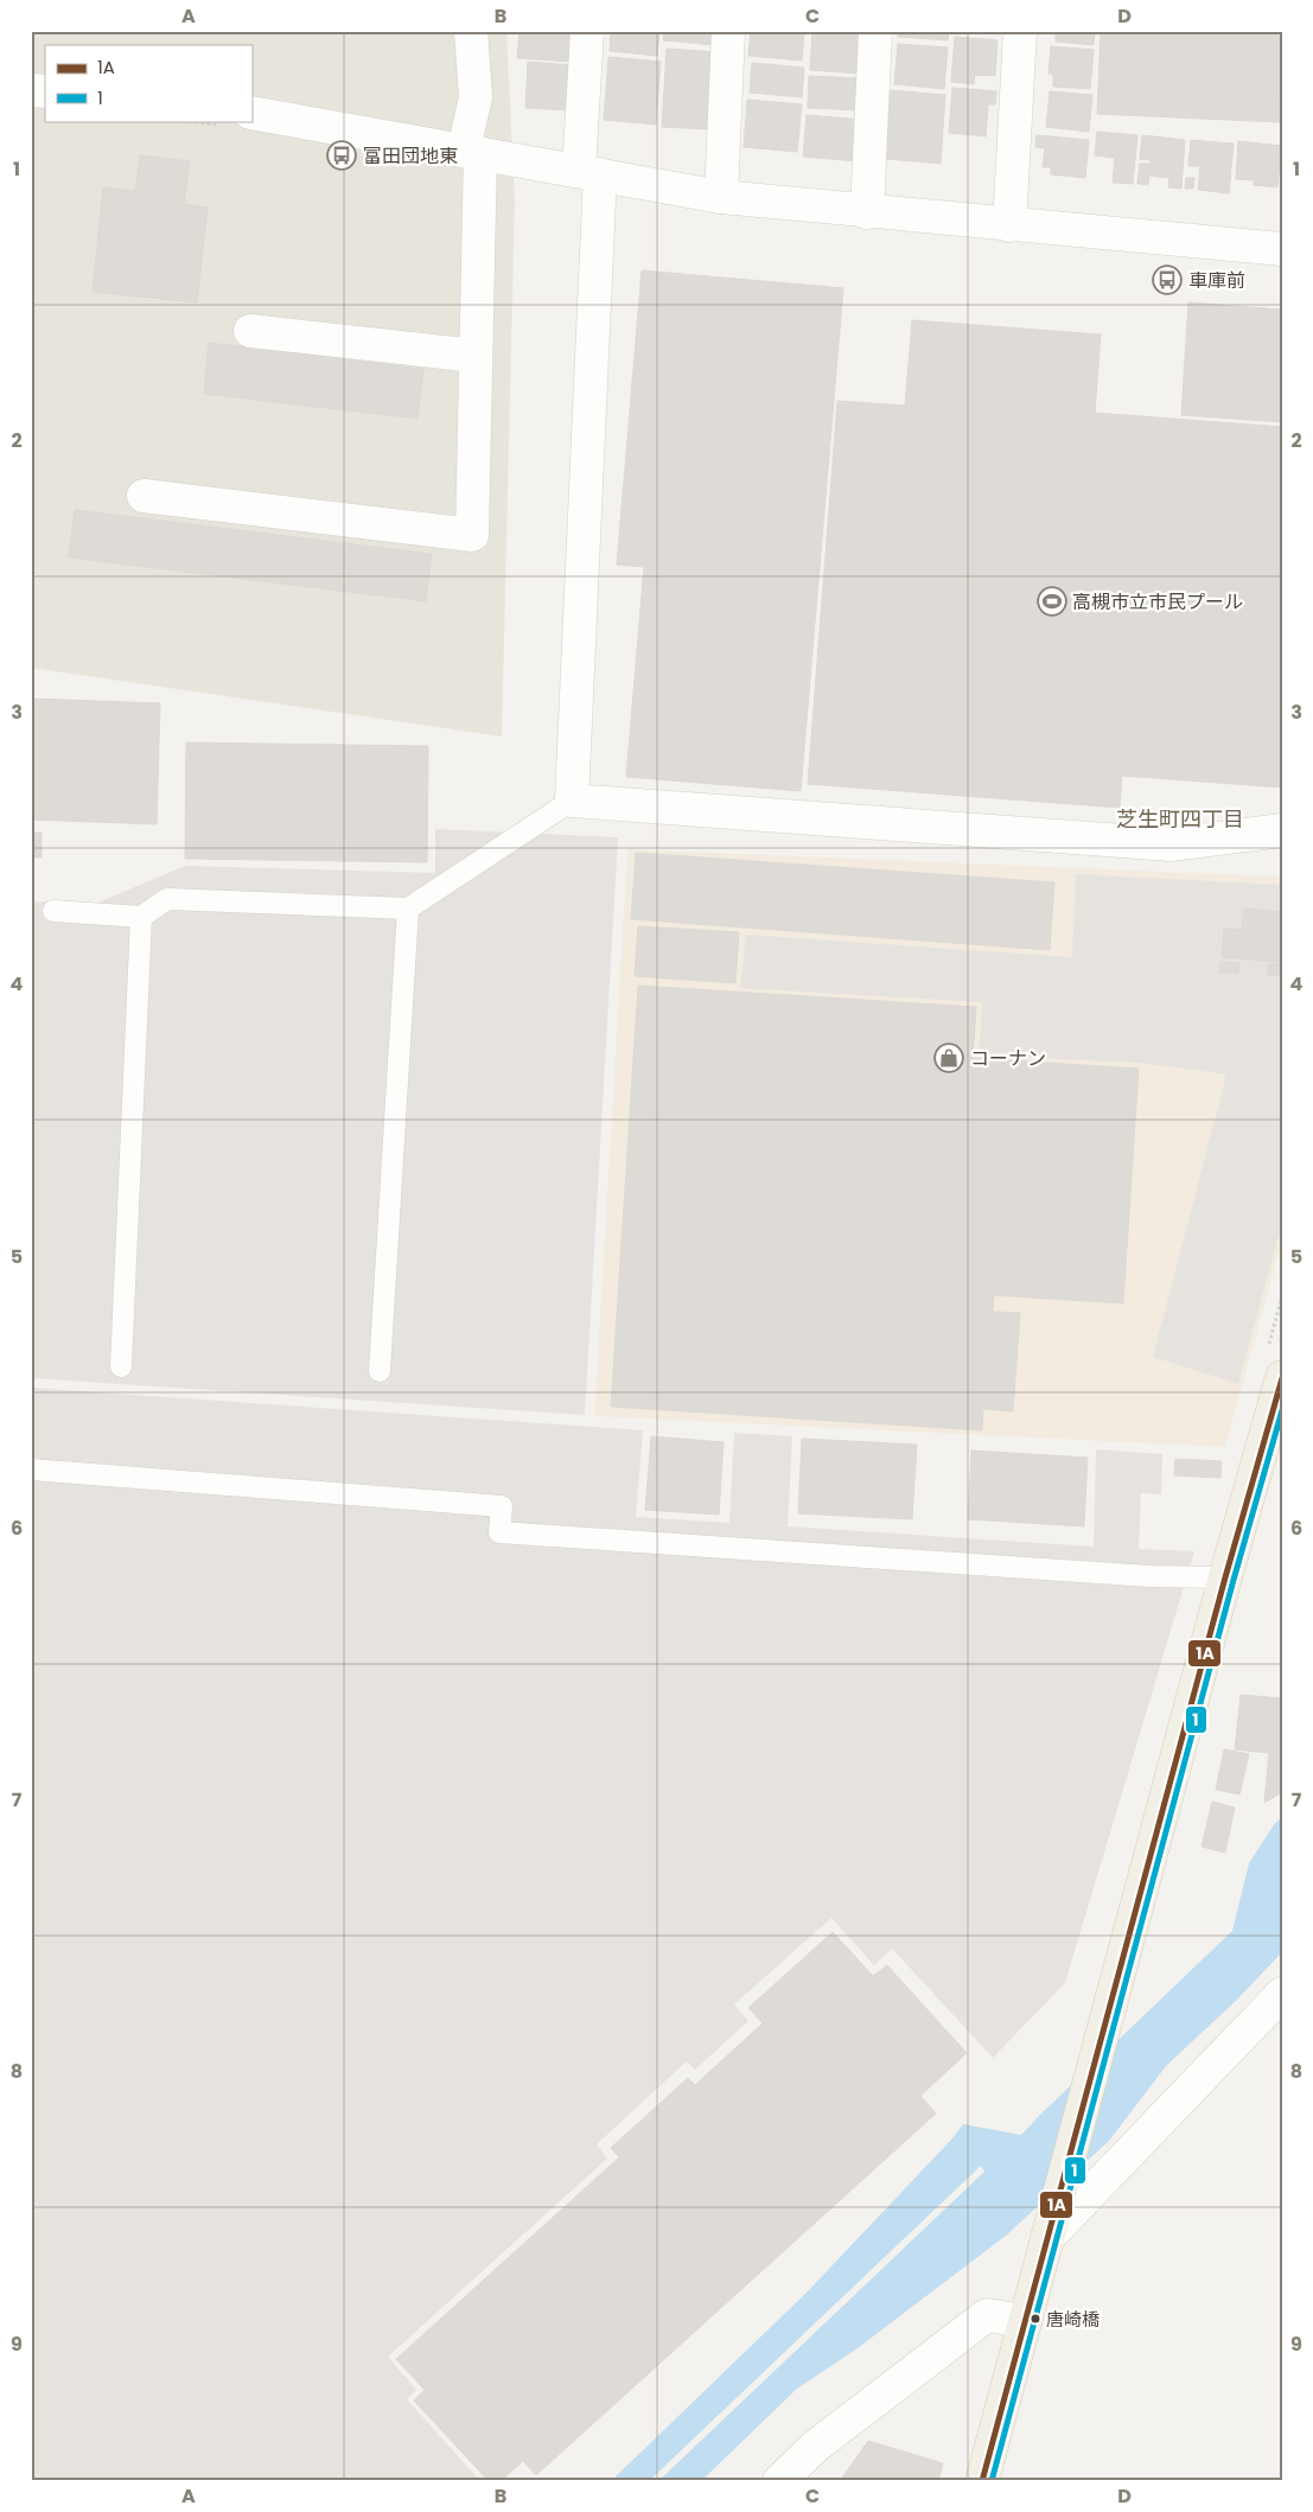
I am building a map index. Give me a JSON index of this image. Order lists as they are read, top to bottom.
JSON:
{
  "districts": ["芝生町四丁目"],
  "places": {
    "bus stop": ["富田団地東", "車庫前"],
    "sports": ["高槻市立市民プール"],
    "shop": ["コーナン"],
    "other": ["唐崎橋"]
  },
  "lines": ["transit line 1A", "transit line 1"],
  "legend": ["1A", "1"],
  "grid": {
    "columns": [
      "A",
      "B",
      "C",
      "D"
    ],
    "rows": [
      "1",
      "2",
      "3",
      "4",
      "5",
      "6",
      "7",
      "8",
      "9"
    ]
  }
}
